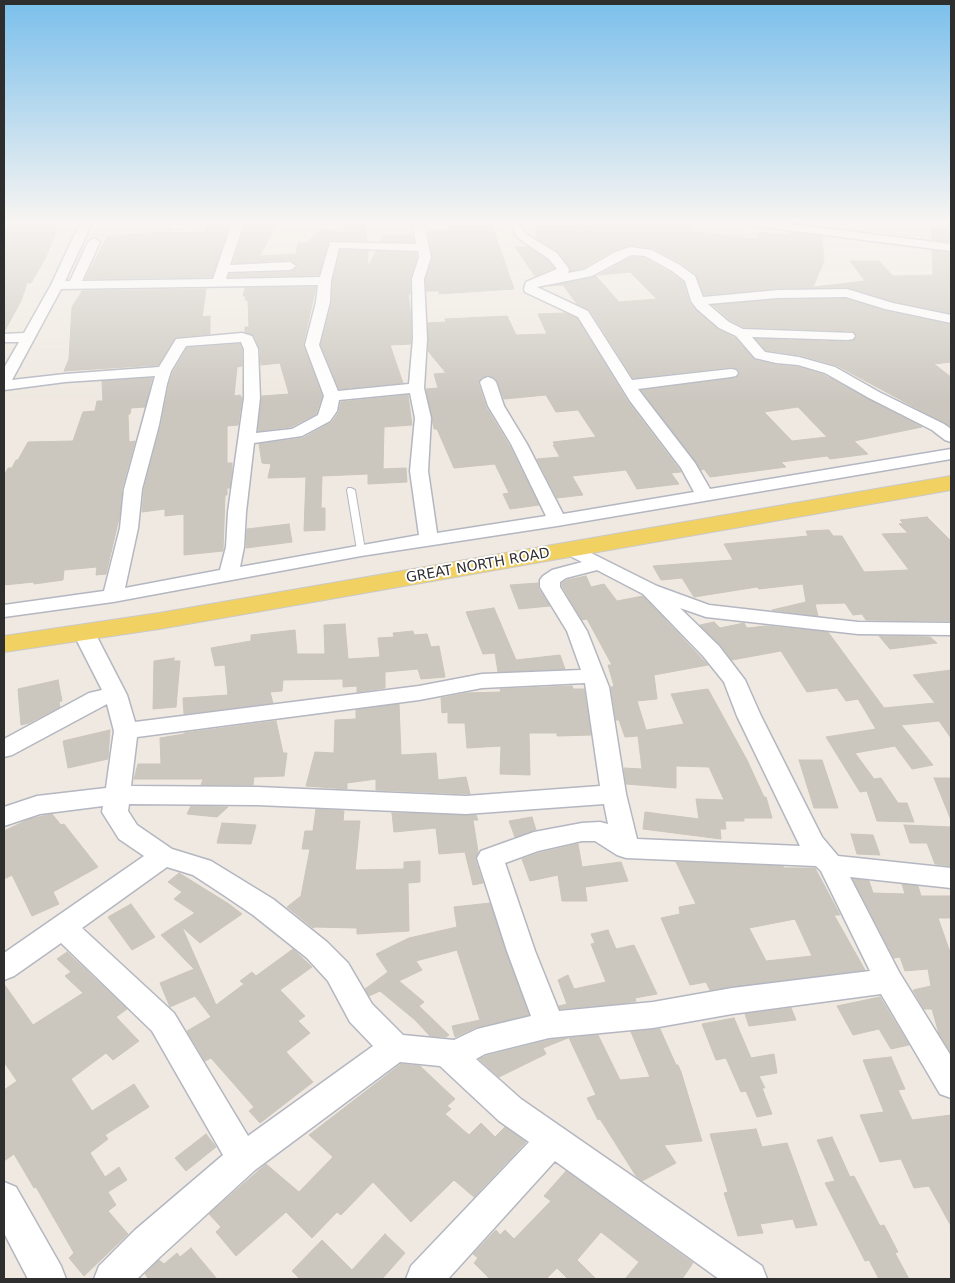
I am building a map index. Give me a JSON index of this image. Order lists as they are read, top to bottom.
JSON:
{
  "streets": {
    "main road": ["GREAT NORTH ROAD"]
  }
}
